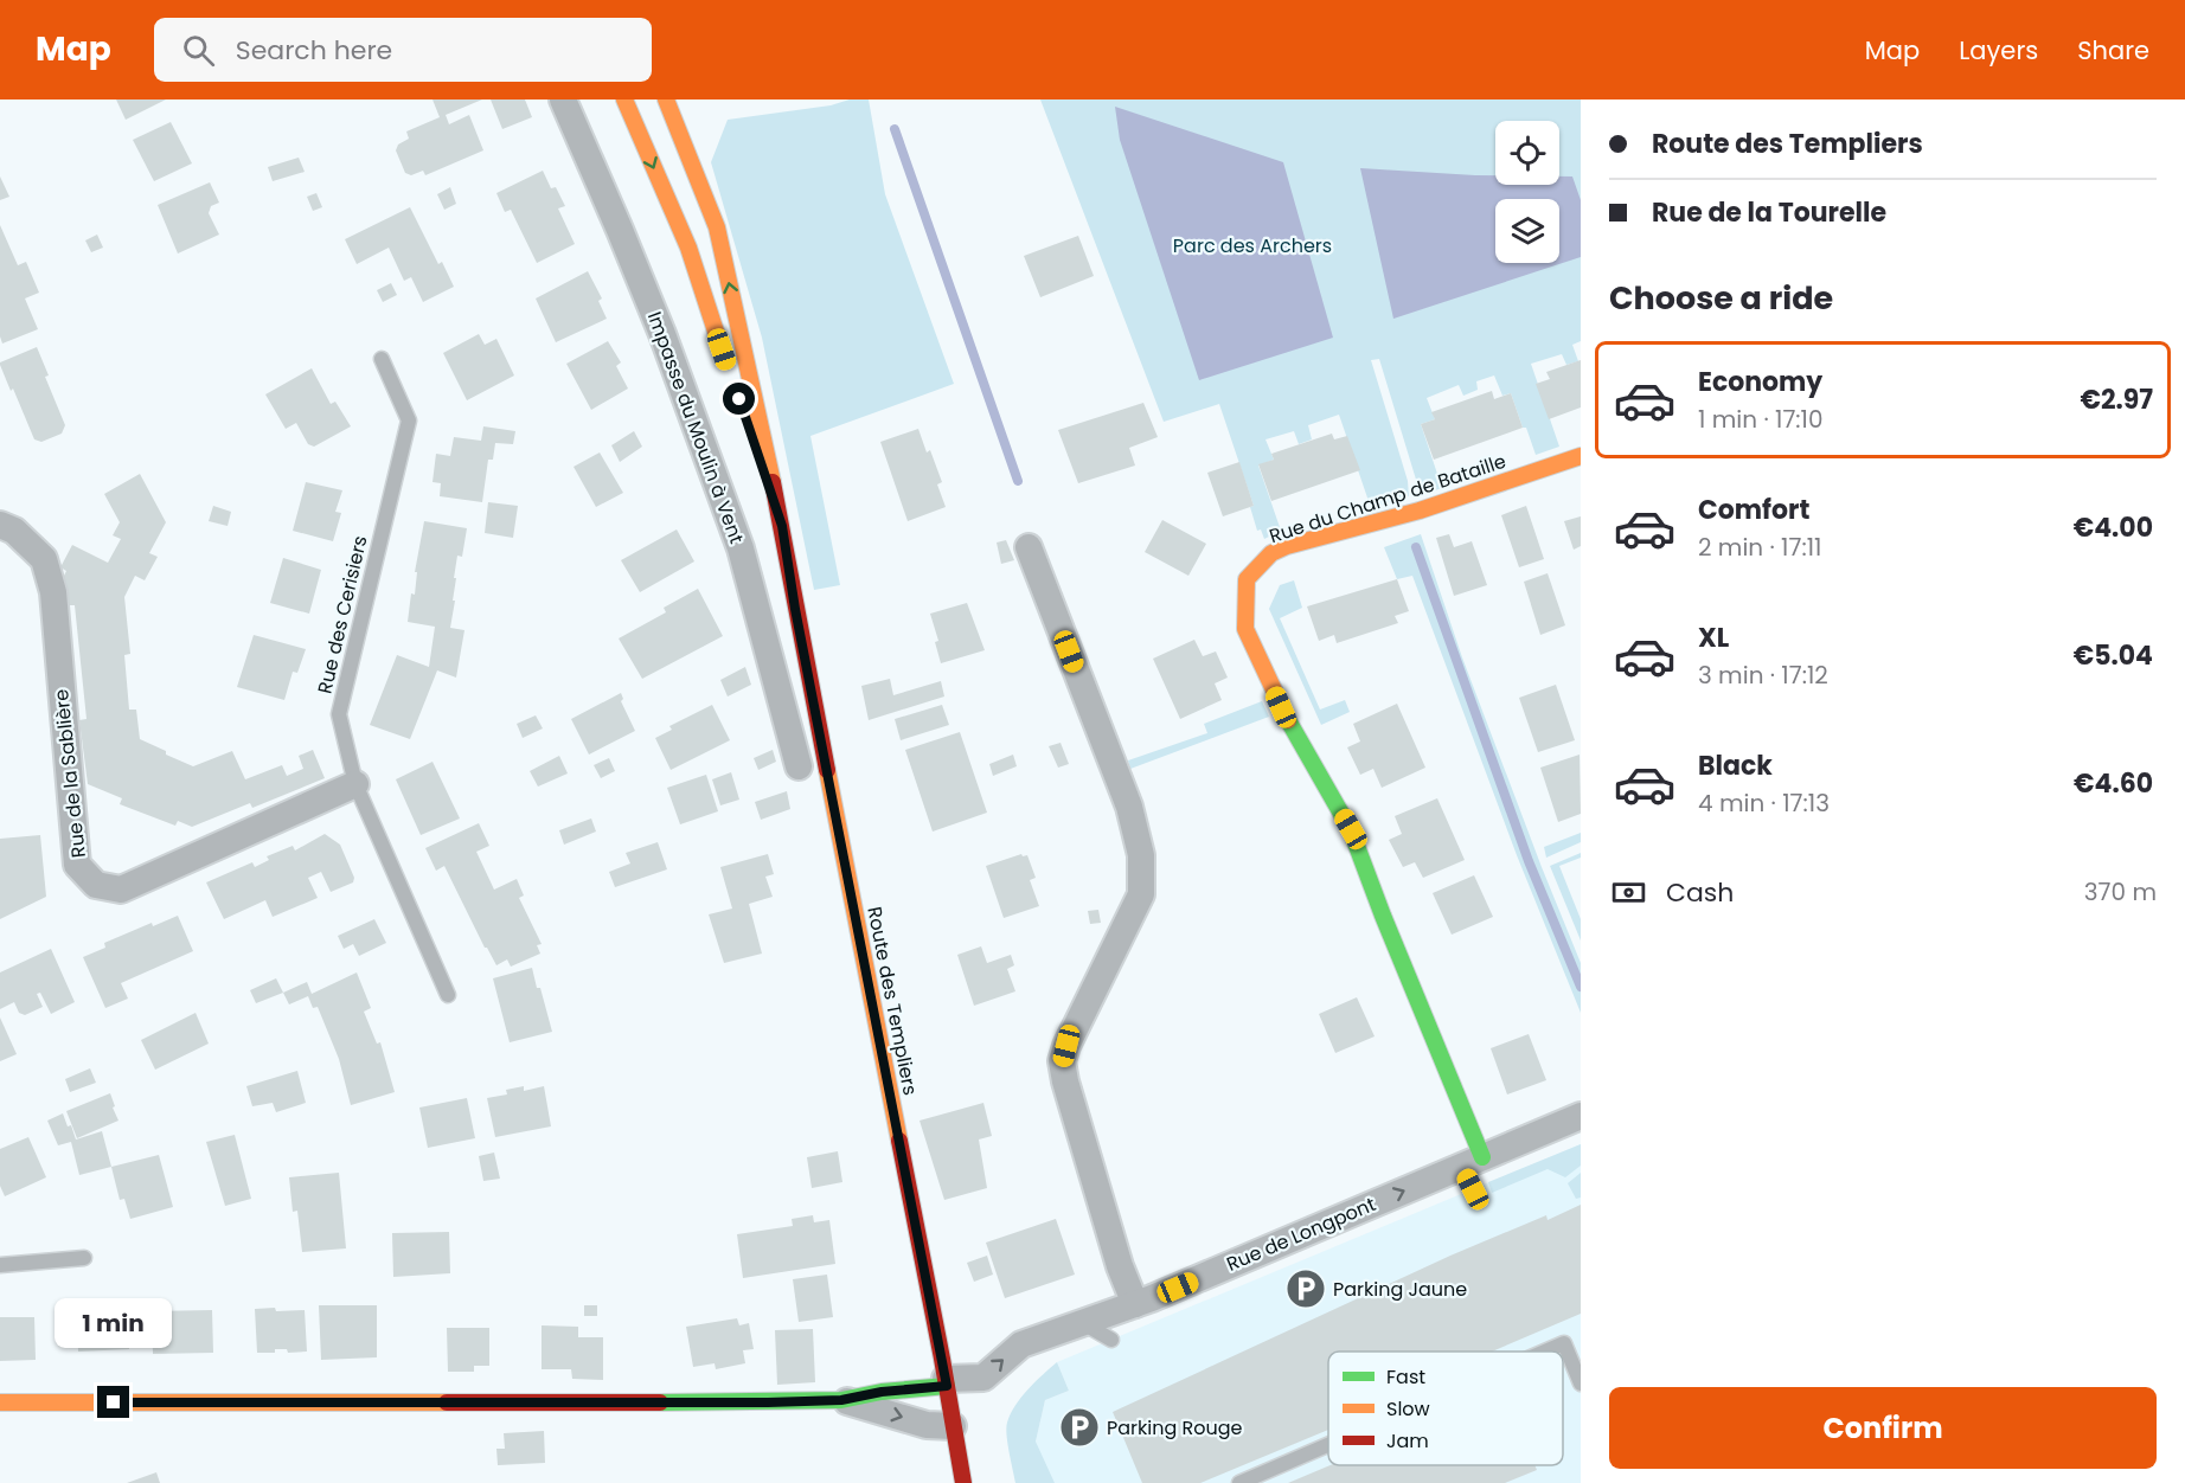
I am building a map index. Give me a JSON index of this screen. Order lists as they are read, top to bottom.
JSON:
{
  "streets": {
    "street": [
      "Impasse du Moulin à Vent",
      "Rue du Champ de Bataille",
      "Rue de la Sablière",
      "Route des Templiers",
      "Rue de Longpont"
    ],
    "lane": ["Rue des Cerisiers"]
  },
  "crossings": [
    ["Rue du Champ de Bataille", "Rue de Longpont"],
    ["Rue des Cerisiers", "Rue de la Sablière"],
    ["Route des Templiers", "Rue de Longpont"]
  ],
  "one_way": ["Rue de Longpont"],
  "parks": ["Parc des Archers"],
  "places": {
    "parking": ["Parking Jaune", "Parking Rouge"]
  },
  "legend": ["Fast", "Slow", "Jam"],
  "page": {
    "header": "Map",
    "search": "Search here",
    "nav": ["Map", "Layers", "Share"],
    "banner": ["Route des Templiers", "Rue de la Tourelle"],
    "heading": "Choose a ride",
    "list": [
      {
        "name": "Economy",
        "note": "1 min · 17:10",
        "value": "€2.97"
      },
      {
        "name": "Comfort",
        "note": "2 min · 17:11",
        "value": "€4.00"
      },
      {
        "name": "XL",
        "note": "3 min · 17:12",
        "value": "€5.04"
      },
      {
        "name": "Black",
        "note": "4 min · 17:13",
        "value": "€4.60"
      }
    ],
    "pay": ["Cash", "370 m"],
    "bubble": "1 min",
    "buttons": "Confirm"
  }
}
